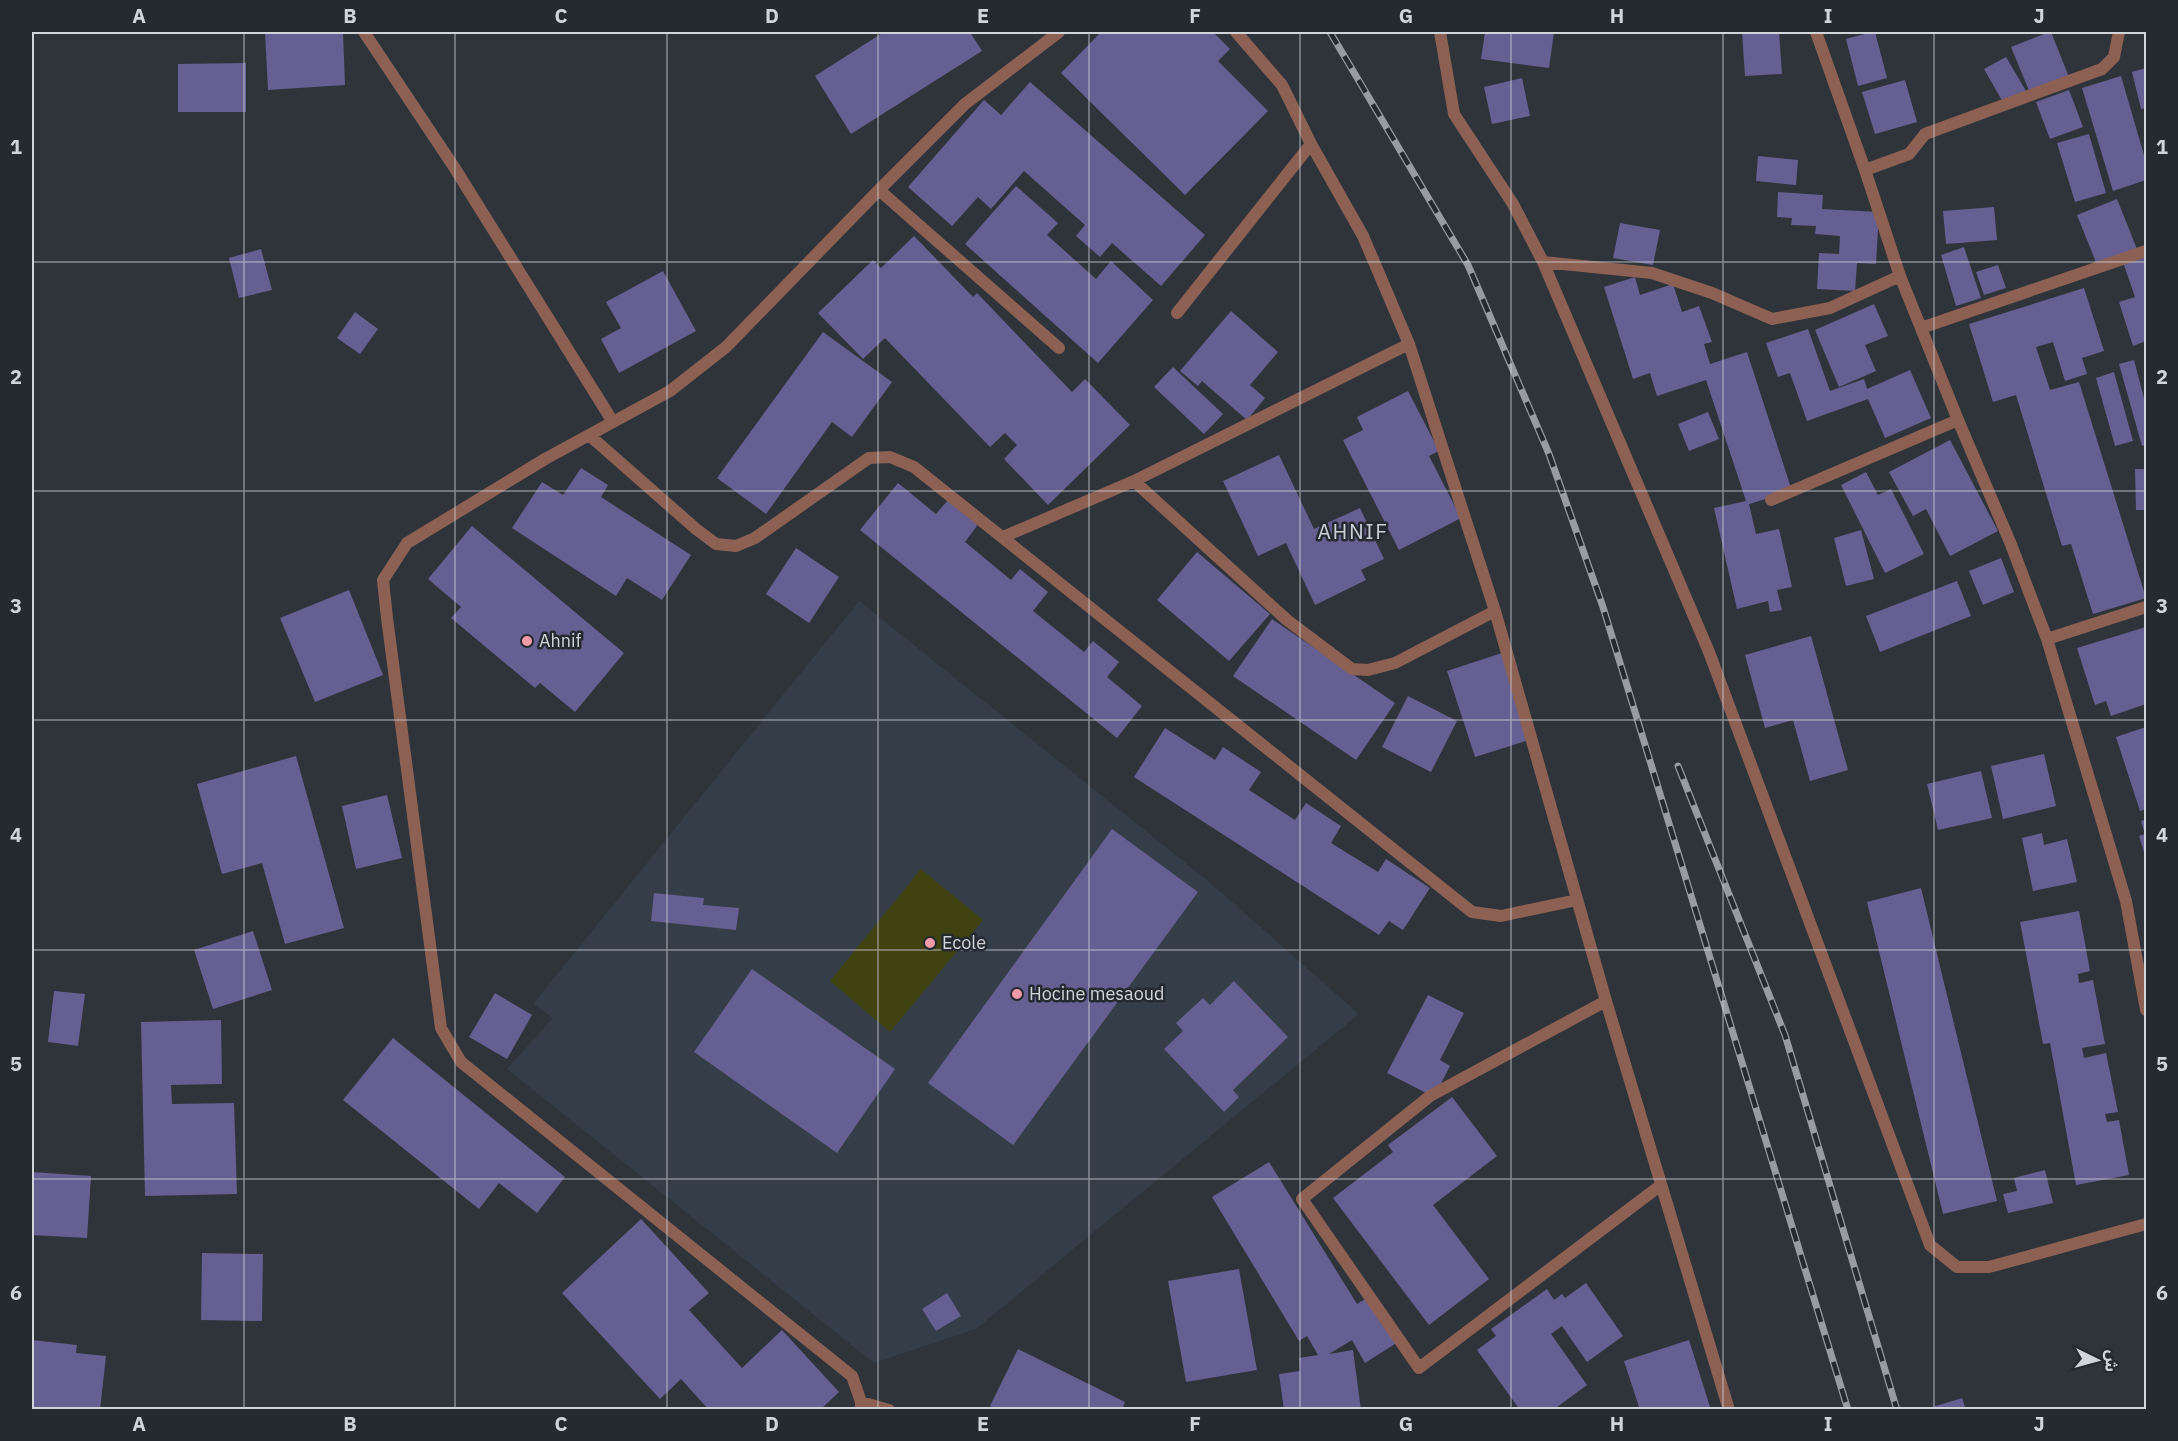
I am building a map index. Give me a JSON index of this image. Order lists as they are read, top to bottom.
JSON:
{
  "districts": ["AHNIF"],
  "places": ["Ahnif", "Ecole", "Hocine mesaoud"],
  "north": "right",
  "grid": {
    "columns": [
      "A",
      "B",
      "C",
      "D",
      "E",
      "F",
      "G",
      "H",
      "I",
      "J"
    ],
    "rows": [
      "1",
      "2",
      "3",
      "4",
      "5",
      "6"
    ]
  }
}
